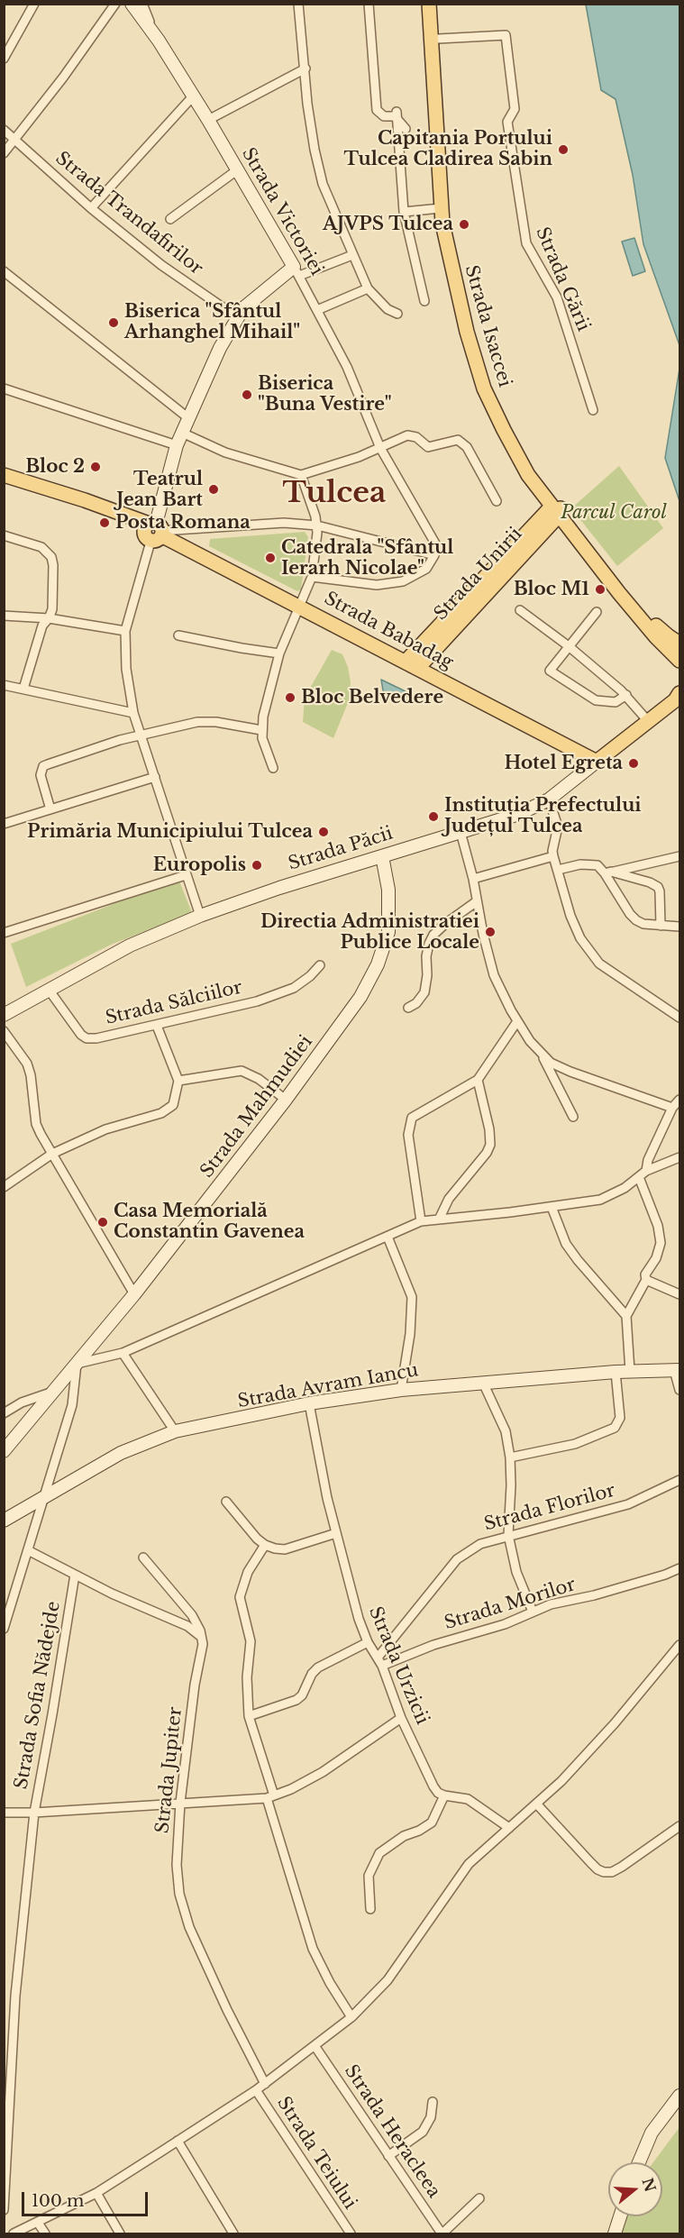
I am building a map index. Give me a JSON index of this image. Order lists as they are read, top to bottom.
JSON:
{
  "streets": {
    "main road": [
      "Strada Isaccei",
      "Strada Unirii",
      "Strada Babadag",
      "Strada Păcii"
    ],
    "street": [
      "Strada Victoriei",
      "Strada Trandafirilor",
      "Strada Gării",
      "Strada Sălciilor",
      "Strada Mahmudiei",
      "Strada Avram Iancu",
      "Strada Florilor",
      "Strada Morilor",
      "Strada Urzicii",
      "Strada Sofia Nădejde",
      "Strada Jupiter",
      "Strada Heracleea",
      "Strada Teiului"
    ]
  },
  "crossings": [
    ["Strada Gării", "Strada Isaccei"],
    ["Strada Isaccei", "Strada Unirii"],
    ["Strada Unirii", "Strada Babadag"],
    ["Strada Babadag", "Strada Păcii"],
    ["Strada Păcii", "Strada Sălciilor"],
    ["Strada Păcii", "Strada Mahmudiei"],
    ["Strada Avram Iancu", "Strada Urzicii"],
    ["Strada Florilor", "Strada Urzicii"],
    ["Strada Morilor", "Strada Urzicii"]
  ],
  "districts": ["Tulcea"],
  "parks": ["Parcul Carol"],
  "places": [
    "Capitania Portului Tulcea Cladirea Sabin",
    "AJVPS Tulcea",
    "Biserica \"Sfântul Arhanghel Mihail\"",
    "Biserica \"Buna Vestire\"",
    "Bloc 2",
    "Teatrul Jean Bart",
    "Posta Romana",
    "Catedrala \"Sfântul Ierarh Nicolae\"",
    "Bloc M1",
    "Bloc Belvedere",
    "Hotel Egreta",
    "Instituția Prefectului Județul Tulcea",
    "Primăria Municipiului Tulcea",
    "Europolis",
    "Directia Administratiei Publice Locale",
    "Casa Memorială Constantin Gavenea"
  ],
  "scale_bar": "100 m",
  "north": "right"
}
